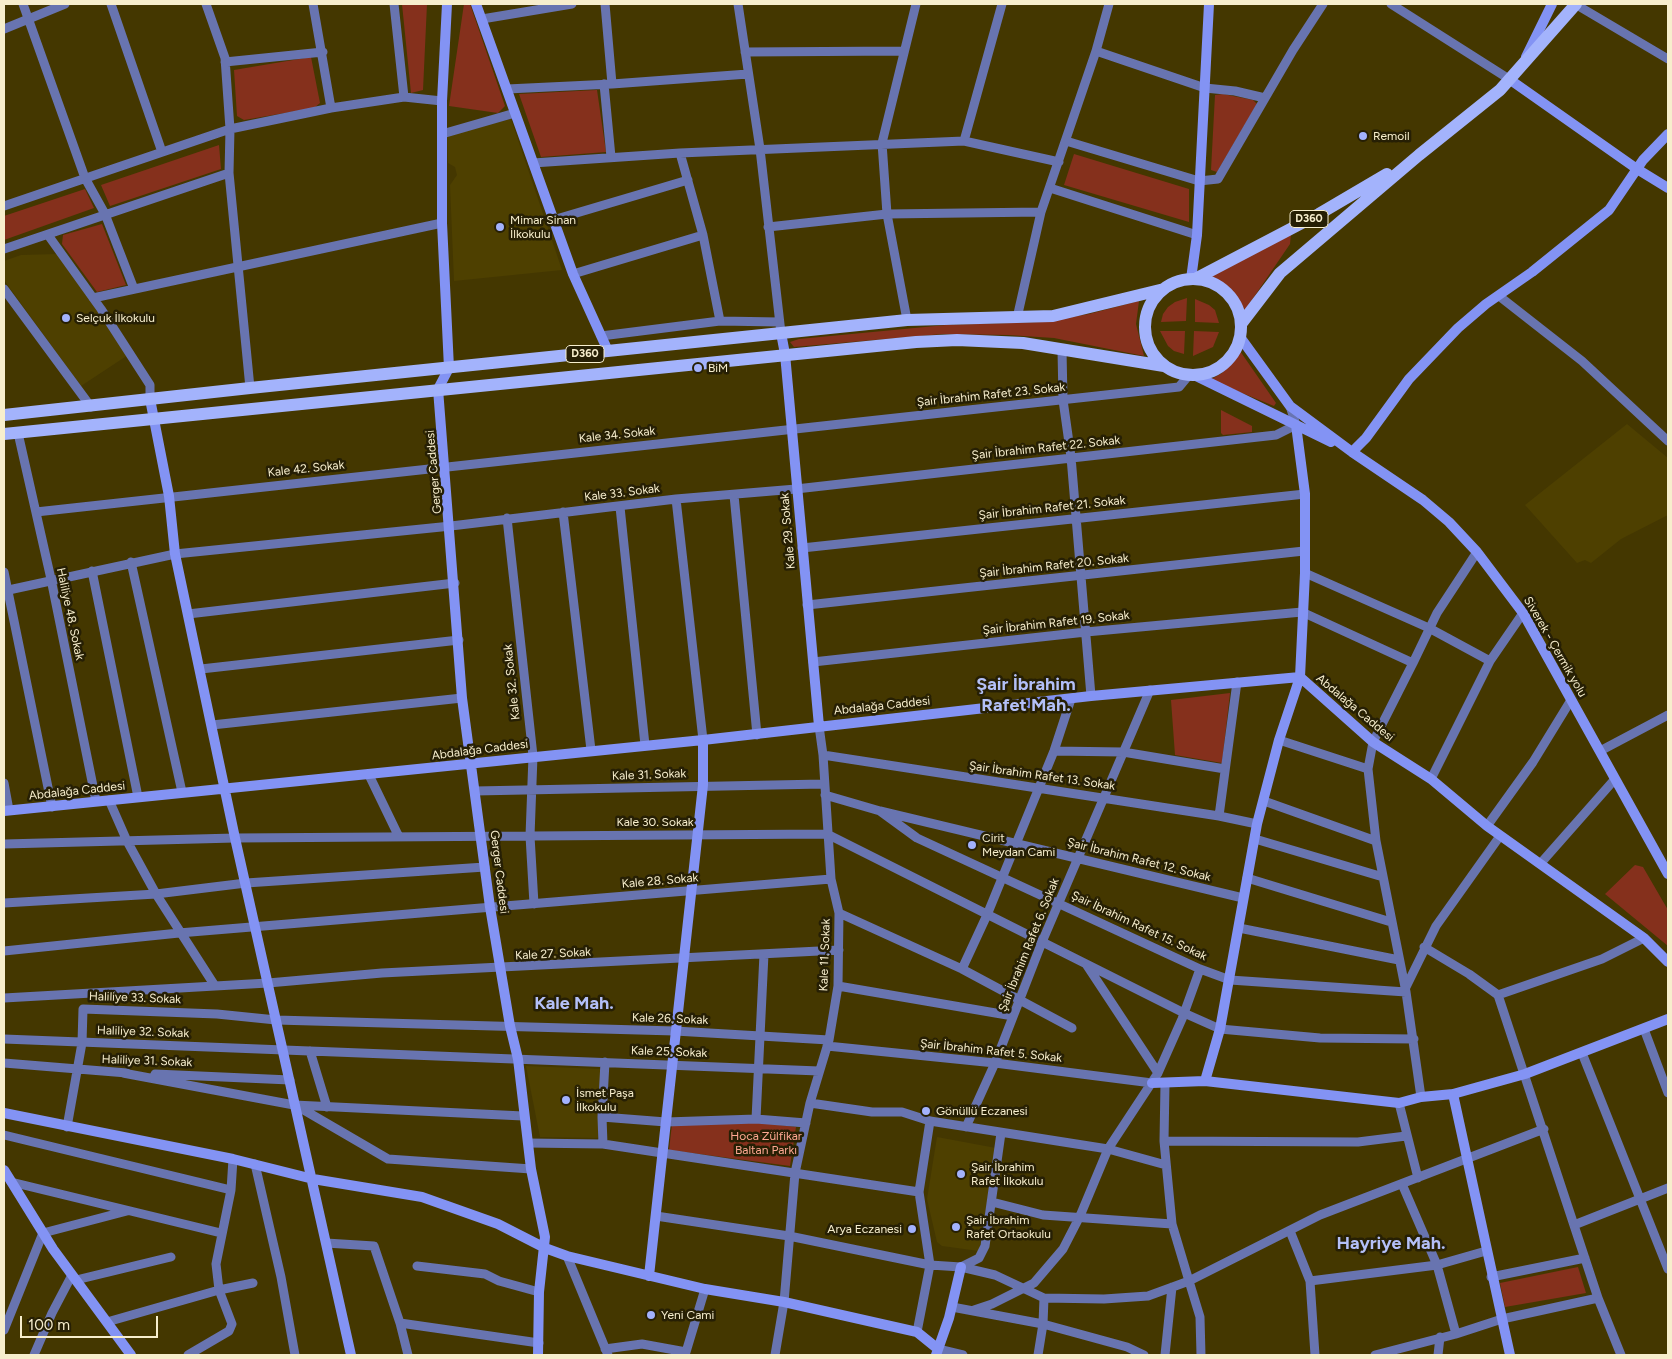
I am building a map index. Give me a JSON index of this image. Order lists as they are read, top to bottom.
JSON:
{
  "streets": {
    "main road": ["D360"],
    "street": [
      "Şair İbrahim Rafet 23. Sokak",
      "Kale 34. Sokak",
      "Şair İbrahim Rafet 22. Sokak",
      "Kale 42. Sokak",
      "Gerger Caddesi",
      "Kale 33. Sokak",
      "Şair İbrahim Rafet 21. Sokak",
      "Kale 29. Sokak",
      "Şair İbrahim Rafet 20. Sokak",
      "Haliliye 48. Sokak",
      "Şair İbrahim Rafet 19. Sokak",
      "Siverek - Çermik yolu",
      "Kale 32. Sokak",
      "Abdalağa Caddesi",
      "Kale 31. Sokak",
      "Şair İbrahim Rafet 13. Sokak",
      "Kale 30. Sokak",
      "Şair İbrahim Rafet 12. Sokak",
      "Kale 28. Sokak",
      "Şair İbrahim Rafet 15. Sokak",
      "Şair İbrahim Rafet 6. Sokak",
      "Kale 27. Sokak",
      "Kale 11. Sokak",
      "Haliliye 33. Sokak",
      "Kale 26. Sokak",
      "Haliliye 32. Sokak",
      "Şair İbrahim Rafet 5. Sokak",
      "Kale 25. Sokak",
      "Haliliye 31. Sokak"
    ]
  },
  "crossings": [
    ["D360", "Şair İbrahim Rafet 23. Sokak"],
    ["D360", "Gerger Caddesi"],
    ["D360", "Kale 29. Sokak"],
    ["D360", "Haliliye 48. Sokak"],
    ["D360", "Siverek - Çermik yolu"],
    ["Şair İbrahim Rafet 23. Sokak", "Kale 34. Sokak"],
    ["Şair İbrahim Rafet 23. Sokak", "Kale 29. Sokak"],
    ["Şair İbrahim Rafet 23. Sokak", "Siverek - Çermik yolu"],
    ["Kale 34. Sokak", "Kale 42. Sokak"],
    ["Kale 34. Sokak", "Gerger Caddesi"],
    ["Kale 34. Sokak", "Kale 29. Sokak"],
    ["Şair İbrahim Rafet 22. Sokak", "Kale 33. Sokak"],
    ["Şair İbrahim Rafet 22. Sokak", "Kale 29. Sokak"],
    ["Şair İbrahim Rafet 22. Sokak", "Siverek - Çermik yolu"],
    ["Kale 42. Sokak", "Gerger Caddesi"],
    ["Kale 42. Sokak", "Haliliye 48. Sokak"],
    ["Gerger Caddesi", "Kale 33. Sokak"],
    ["Gerger Caddesi", "Abdalağa Caddesi"],
    ["Gerger Caddesi", "Kale 31. Sokak"],
    ["Gerger Caddesi", "Kale 30. Sokak"],
    ["Gerger Caddesi", "Kale 28. Sokak"],
    ["Gerger Caddesi", "Kale 27. Sokak"],
    ["Gerger Caddesi", "Haliliye 33. Sokak"],
    ["Gerger Caddesi", "Kale 26. Sokak"],
    ["Gerger Caddesi", "Kale 25. Sokak"],
    ["Kale 33. Sokak", "Kale 29. Sokak"],
    ["Kale 33. Sokak", "Haliliye 48. Sokak"],
    ["Kale 33. Sokak", "Kale 32. Sokak"],
    ["Şair İbrahim Rafet 21. Sokak", "Kale 29. Sokak"],
    ["Kale 29. Sokak", "Şair İbrahim Rafet 20. Sokak"],
    ["Kale 29. Sokak", "Şair İbrahim Rafet 19. Sokak"],
    ["Kale 29. Sokak", "Abdalağa Caddesi"],
    ["Kale 29. Sokak", "Kale 11. Sokak"],
    ["Haliliye 48. Sokak", "Abdalağa Caddesi"],
    ["Kale 32. Sokak", "Abdalağa Caddesi"],
    ["Kale 32. Sokak", "Kale 31. Sokak"],
    ["Kale 32. Sokak", "Kale 30. Sokak"],
    ["Kale 32. Sokak", "Kale 28. Sokak"],
    ["Abdalağa Caddesi", "Şair İbrahim Rafet 6. Sokak"],
    ["Abdalağa Caddesi", "Kale 11. Sokak"],
    ["Kale 31. Sokak", "Kale 11. Sokak"],
    ["Şair İbrahim Rafet 13. Sokak", "Şair İbrahim Rafet 6. Sokak"],
    ["Şair İbrahim Rafet 13. Sokak", "Kale 11. Sokak"],
    ["Kale 30. Sokak", "Kale 11. Sokak"],
    ["Şair İbrahim Rafet 12. Sokak", "Şair İbrahim Rafet 15. Sokak"],
    ["Şair İbrahim Rafet 12. Sokak", "Şair İbrahim Rafet 6. Sokak"],
    ["Şair İbrahim Rafet 12. Sokak", "Kale 11. Sokak"],
    ["Kale 28. Sokak", "Kale 11. Sokak"],
    ["Şair İbrahim Rafet 15. Sokak", "Şair İbrahim Rafet 6. Sokak"],
    ["Şair İbrahim Rafet 6. Sokak", "Şair İbrahim Rafet 5. Sokak"],
    ["Kale 27. Sokak", "Kale 11. Sokak"],
    ["Kale 11. Sokak", "Kale 26. Sokak"],
    ["Kale 11. Sokak", "Şair İbrahim Rafet 5. Sokak"],
    ["Kale 11. Sokak", "Kale 25. Sokak"],
    ["Haliliye 33. Sokak", "Kale 26. Sokak"],
    ["Haliliye 33. Sokak", "Haliliye 32. Sokak"],
    ["Haliliye 33. Sokak", "Haliliye 31. Sokak"],
    ["Kale 26. Sokak", "Şair İbrahim Rafet 5. Sokak"],
    ["Haliliye 32. Sokak", "Kale 25. Sokak"]
  ],
  "districts": ["Şair İbrahim Rafet Mah.", "Kale Mah.", "Hayriye Mah."],
  "parks": ["Hoca Zülfikar Baltan Parkı"],
  "places": [
    "Remoil",
    "Mimar Sinan İlkokulu",
    "Selçuk İlkokulu",
    "BiM",
    "Cirit Meydan Cami",
    "İsmet Paşa İlkokulu",
    "Gönüllü Eczanesi",
    "Şair İbrahim Rafet İlkokulu",
    "Şair İbrahim Rafet Ortaokulu",
    "Arya Eczanesi",
    "Yeni Cami"
  ],
  "scale_bar": "100 m"
}
